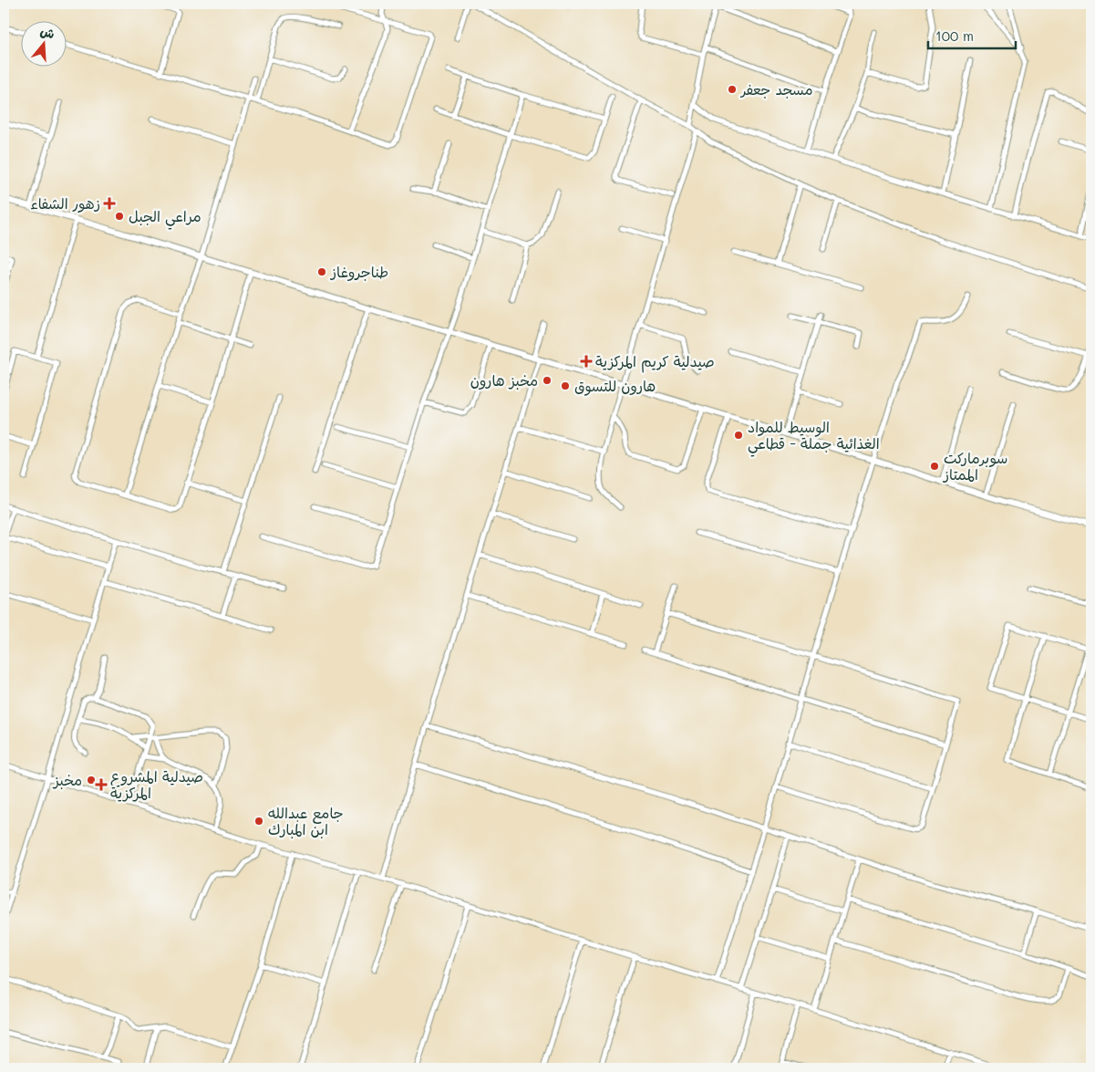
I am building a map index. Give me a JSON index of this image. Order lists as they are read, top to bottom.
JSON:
{
  "places": {
    "other": [
      "مسجد جعفر",
      "مراعي الجبل",
      "طناجروغاز",
      "مخبز هارون",
      "هارون للتسوق",
      "الوسيط للمواد الغذائية جملة - قطاعي",
      "سوبرماركت الممتاز",
      "مخبز",
      "جامع عبدالله ابن المبارك"
    ],
    "health": ["زهور الشفاء", "صيدلية كريم المركزية", "صيدلية المشروع المركزية"]
  },
  "scale_bar": "100 m",
  "north": "top"
}
